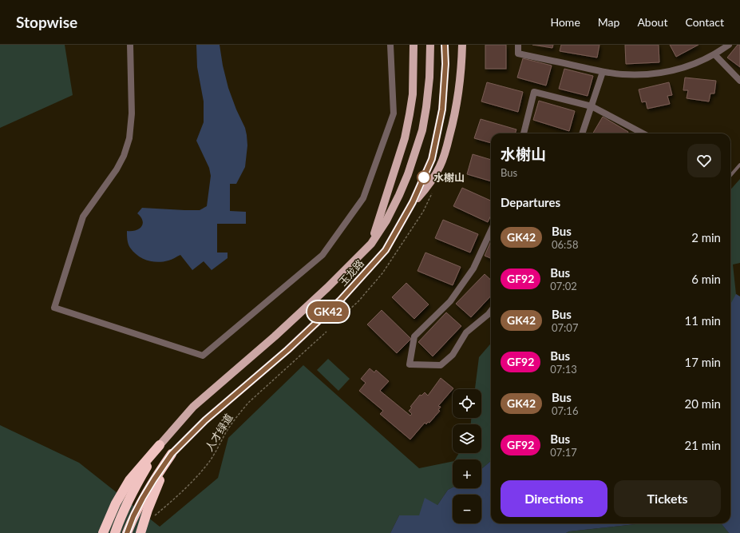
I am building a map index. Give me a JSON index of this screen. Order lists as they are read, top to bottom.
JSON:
{
  "streets": {
    "main road": ["玉龙路"],
    "path": ["人才绿道"]
  },
  "places": ["水榭山"],
  "lines": ["bus line GK42"],
  "page": {
    "header": "Stopwise",
    "nav": [
      "Home",
      "Map",
      "About",
      "Contact"
    ],
    "on_map": "GK42",
    "heading": [
      ["水榭山", "Bus"],
      "Departures"
    ],
    "list": [
      {
        "mark": "GK42",
        "name": "Bus",
        "note": "06:58",
        "value": "2 min"
      },
      {
        "mark": "GF92",
        "name": "Bus",
        "note": "07:02",
        "value": "6 min"
      },
      {
        "mark": "GK42",
        "name": "Bus",
        "note": "07:07",
        "value": "11 min"
      },
      {
        "mark": "GF92",
        "name": "Bus",
        "note": "07:13",
        "value": "17 min"
      },
      {
        "mark": "GK42",
        "name": "Bus",
        "note": "07:16",
        "value": "20 min"
      },
      {
        "mark": "GF92",
        "name": "Bus",
        "note": "07:17",
        "value": "21 min"
      }
    ],
    "map_buttons": ["+", "−"],
    "buttons": ["Directions", "Tickets"]
  }
}
